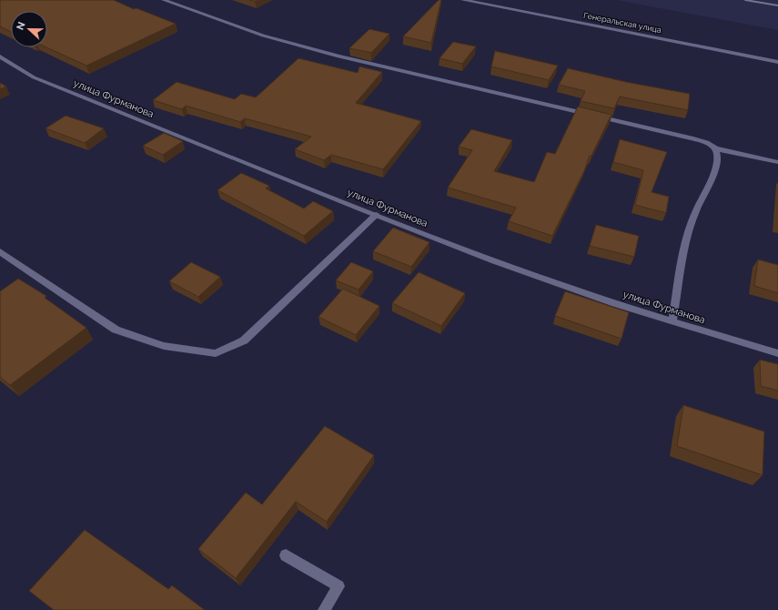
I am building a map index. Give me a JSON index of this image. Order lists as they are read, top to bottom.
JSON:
{
  "streets": {
    "street": ["Генеральская улица", "улица Фурманова"]
  },
  "north": "left"
}
